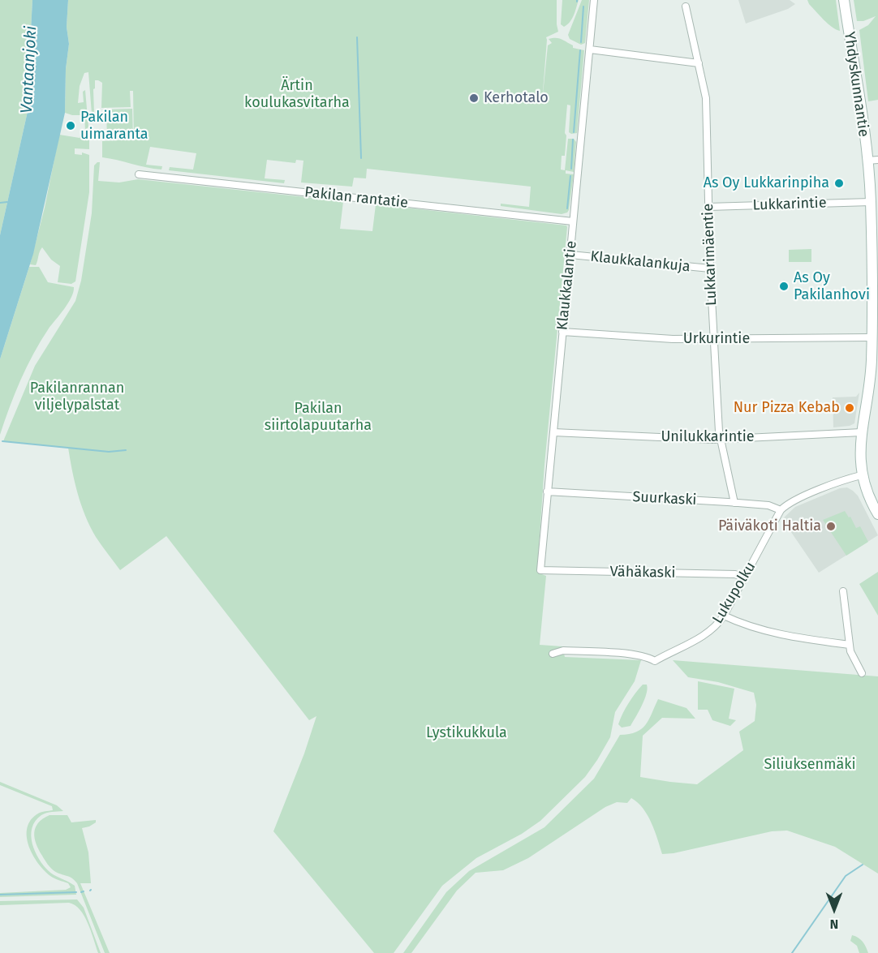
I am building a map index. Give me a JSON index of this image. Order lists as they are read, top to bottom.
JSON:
{
  "streets": {
    "main road": ["Yhdyskunnantie"],
    "street": [
      "Pakilan rantatie",
      "Lukkarintie",
      "Lukkarimäentie",
      "Klaukkalankuja",
      "Klaukkalantie",
      "Urkurintie",
      "Unilukkarintie",
      "Suurkaski",
      "Vähäkaski",
      "Lukupolku"
    ]
  },
  "crossings": [
    ["Yhdyskunnantie", "Lukkarintie"],
    ["Yhdyskunnantie", "Urkurintie"],
    ["Yhdyskunnantie", "Unilukkarintie"],
    ["Pakilan rantatie", "Klaukkalantie"],
    ["Lukkarintie", "Lukkarimäentie"],
    ["Lukkarimäentie", "Klaukkalankuja"],
    ["Lukkarimäentie", "Urkurintie"],
    ["Lukkarimäentie", "Unilukkarintie"],
    ["Lukkarimäentie", "Suurkaski"],
    ["Klaukkalankuja", "Klaukkalantie"],
    ["Klaukkalantie", "Urkurintie"],
    ["Klaukkalantie", "Unilukkarintie"],
    ["Klaukkalantie", "Suurkaski"],
    ["Klaukkalantie", "Vähäkaski"],
    ["Suurkaski", "Lukupolku"],
    ["Vähäkaski", "Lukupolku"]
  ],
  "water": ["Vantaanjoki"],
  "parks": [
    "Ärtin koulukasvitarha",
    "Pakilanrannan viljelypalstat",
    "Pakilan siirtolapuutarha",
    "Lystikukkula",
    "Siliuksenmäki"
  ],
  "places": [
    "Kerhotalo",
    "Pakilan uimaranta",
    "As Oy Lukkarinpiha",
    "As Oy Pakilanhovi",
    "Nur Pizza Kebab",
    "Päiväkoti Haltia"
  ],
  "north": "bottom"
}
